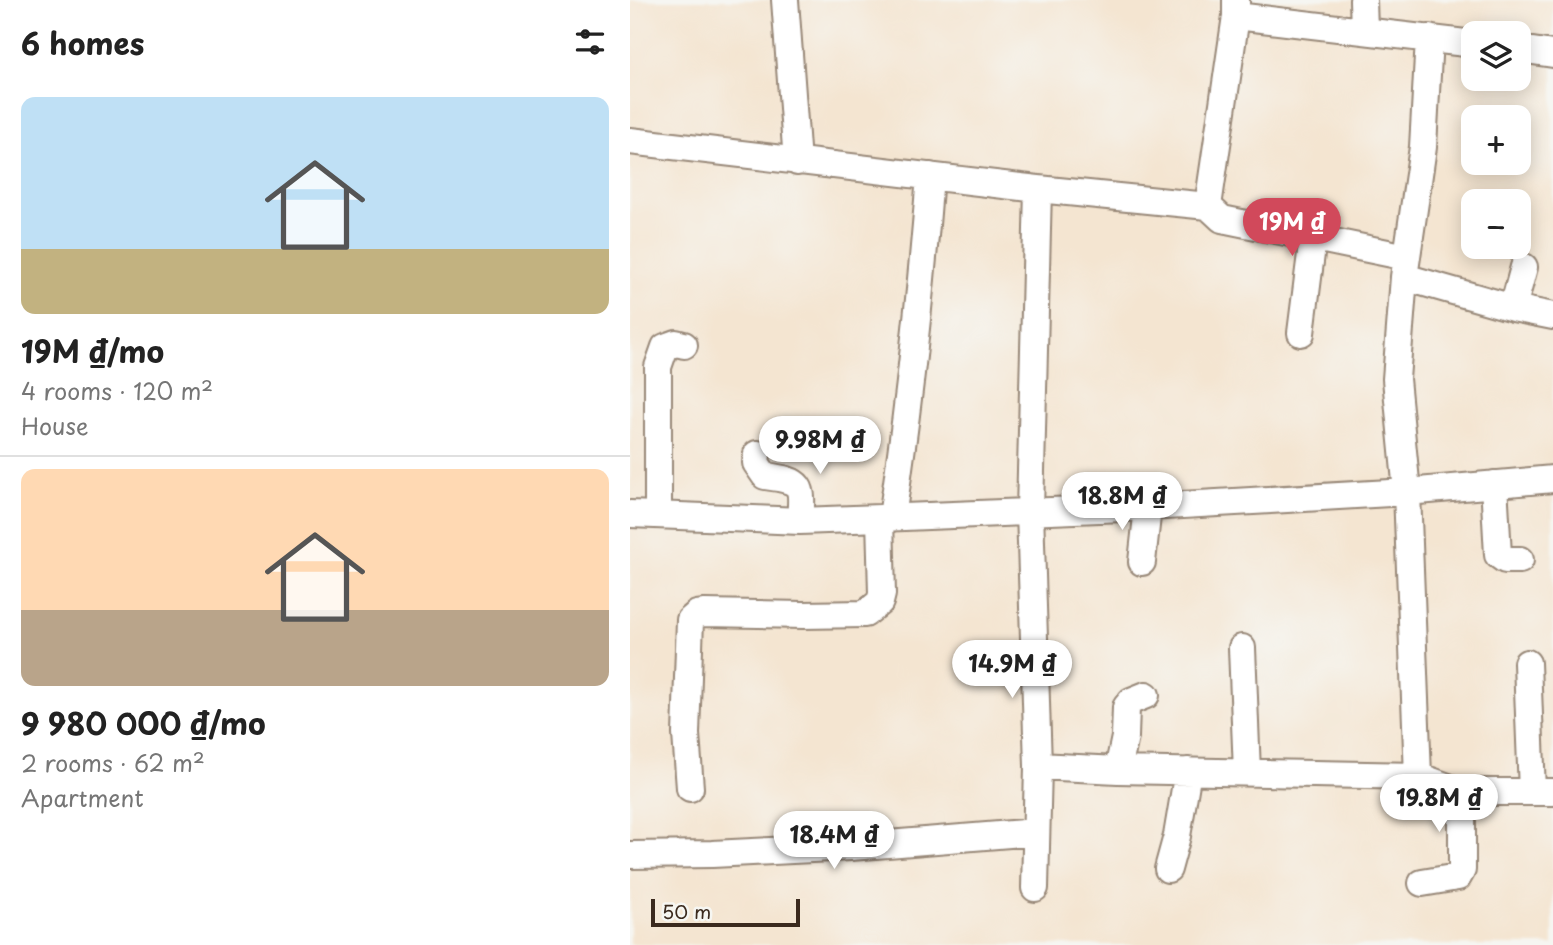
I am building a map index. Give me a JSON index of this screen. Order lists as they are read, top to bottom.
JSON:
{
  "scale_bar": "50 m",
  "page": {
    "heading": "6 homes",
    "map_buttons": ["+", "−"],
    "list": [
      {
        "name": "19M ₫/mo",
        "note": "4 rooms · 120 m² · House"
      },
      {
        "name": "9 980 000 ₫/mo",
        "note": "2 rooms · 62 m² · Apartment"
      }
    ],
    "price": [
      "19M ₫",
      "9.98M ₫",
      "18.8M ₫",
      "14.9M ₫",
      "19.8M ₫",
      "18.4M ₫"
    ],
    "scale": "50 m"
  }
}
